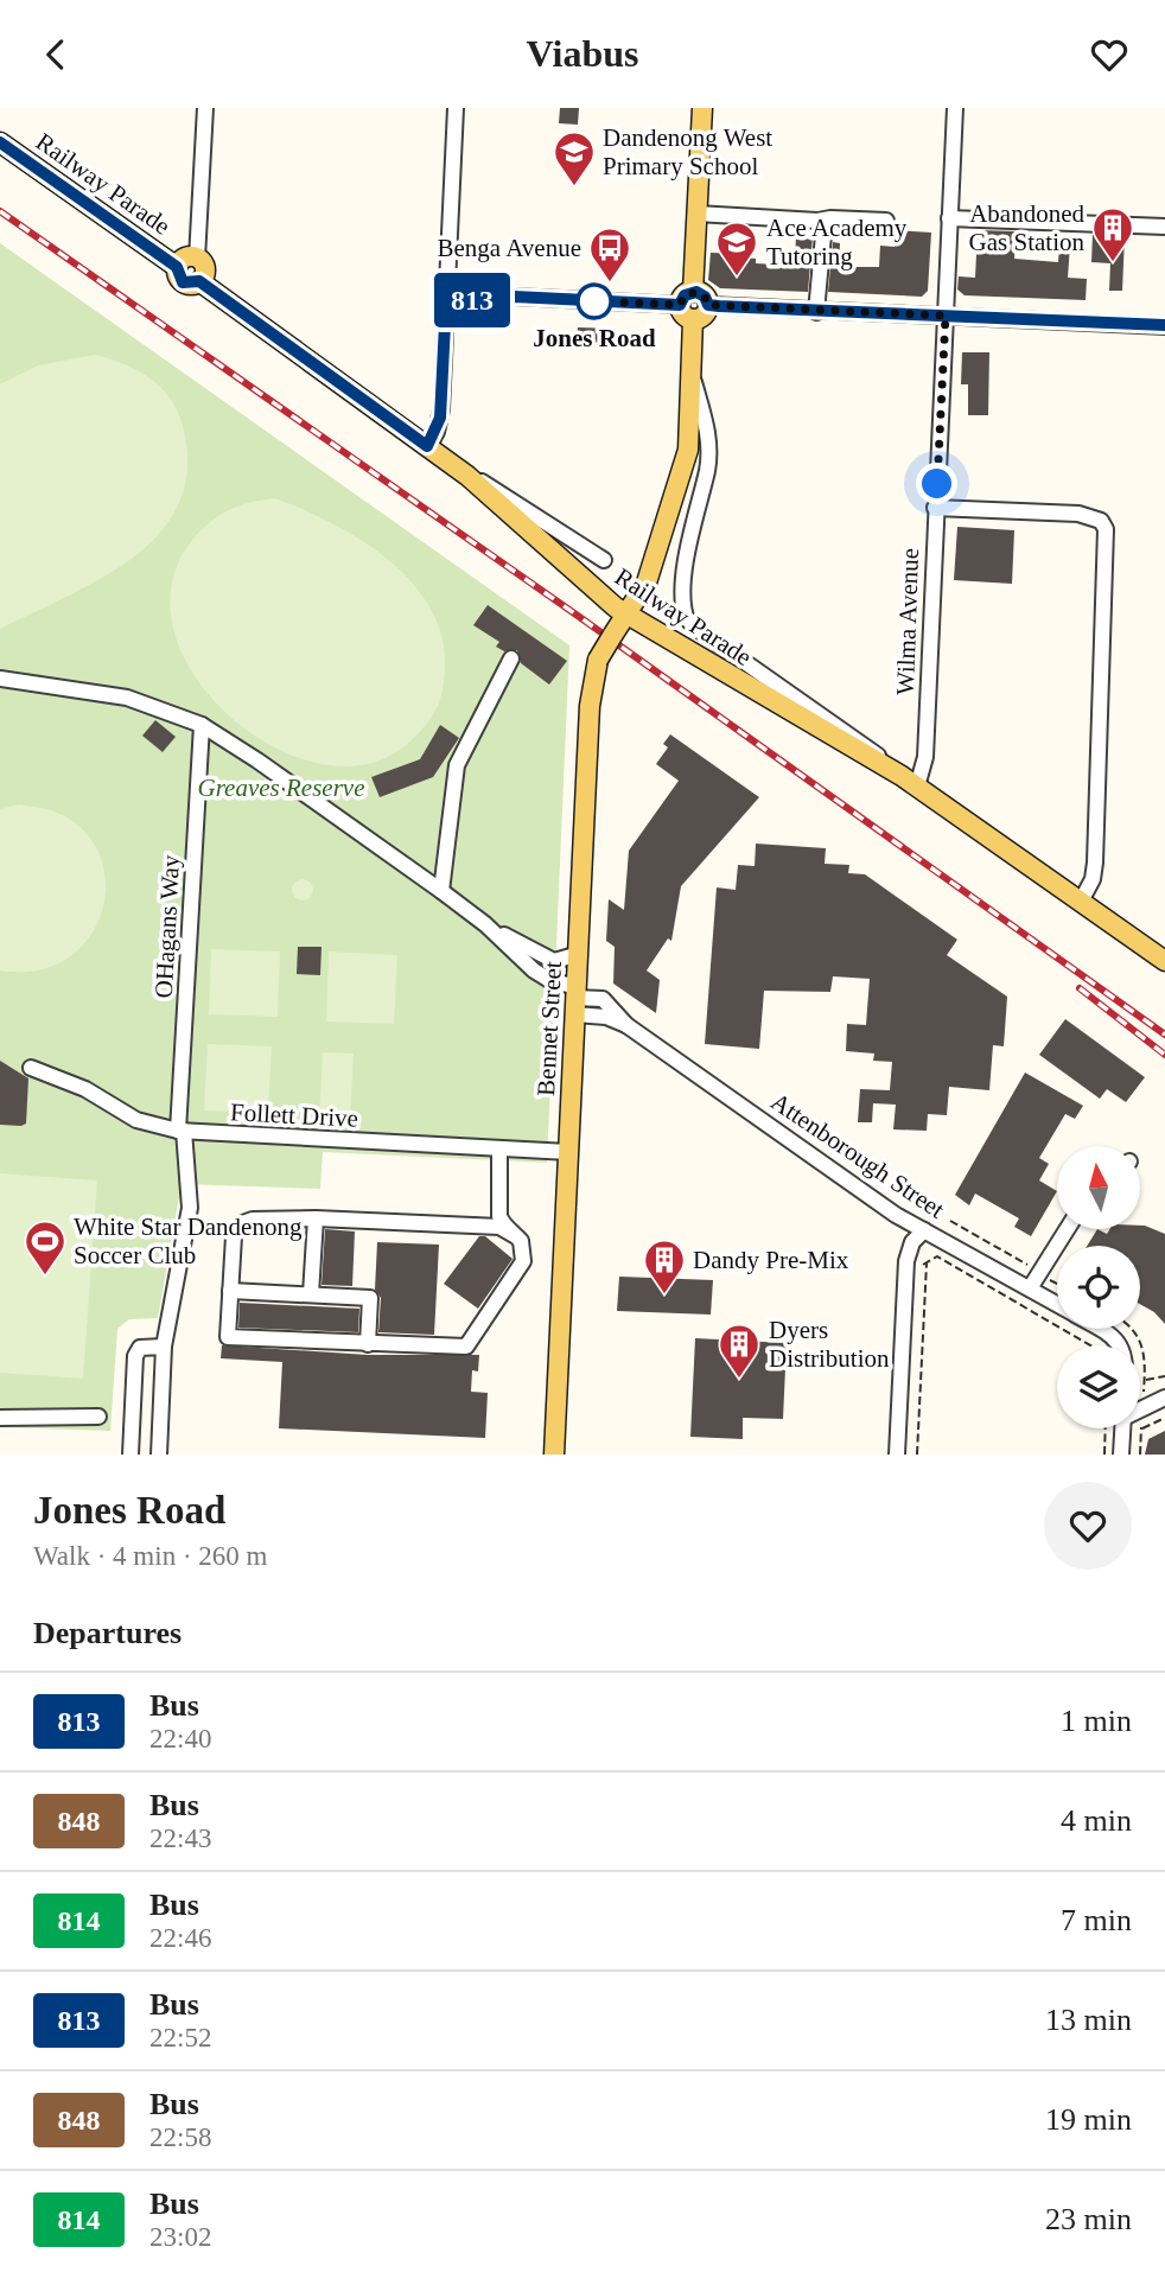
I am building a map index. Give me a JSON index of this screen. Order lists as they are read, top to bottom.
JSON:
{
  "streets": {
    "main road": ["Railway Parade", "Bennet Street"],
    "street": [
      "Wilma Avenue",
      "OHagans Way",
      "Follett Drive",
      "Attenborough Street"
    ]
  },
  "crossings": [
    ["Railway Parade", "Wilma Avenue"],
    ["Railway Parade", "Bennet Street"],
    ["OHagans Way", "Follett Drive"],
    ["OHagans Way", "Attenborough Street"],
    ["Bennet Street", "Follett Drive"],
    ["Bennet Street", "Attenborough Street"]
  ],
  "parks": ["Greaves Reserve"],
  "places": {
    "school or university": ["Dandenong West Primary School", "Ace Academy Tutoring"],
    "building": ["Abandoned Gas Station", "Dandy Pre-Mix", "Dyers Distribution"],
    "bus stop": ["Benga Avenue"],
    "other": ["Jones Road"],
    "sports": ["White Star Dandenong Soccer Club"]
  },
  "lines": ["bus line 813"],
  "north": "top",
  "page": {
    "header": "Viabus",
    "on_map": "813",
    "heading": [
      ["Jones Road", "Walk · 4 min · 260 m"],
      "Departures"
    ],
    "list": [
      {
        "mark": "813",
        "name": "Bus",
        "note": "22:40",
        "value": "1 min"
      },
      {
        "mark": "848",
        "name": "Bus",
        "note": "22:43",
        "value": "4 min"
      },
      {
        "mark": "814",
        "name": "Bus",
        "note": "22:46",
        "value": "7 min"
      },
      {
        "mark": "813",
        "name": "Bus",
        "note": "22:52",
        "value": "13 min"
      },
      {
        "mark": "848",
        "name": "Bus",
        "note": "22:58",
        "value": "19 min"
      },
      {
        "mark": "814",
        "name": "Bus",
        "note": "23:02",
        "value": "23 min"
      }
    ]
  }
}
